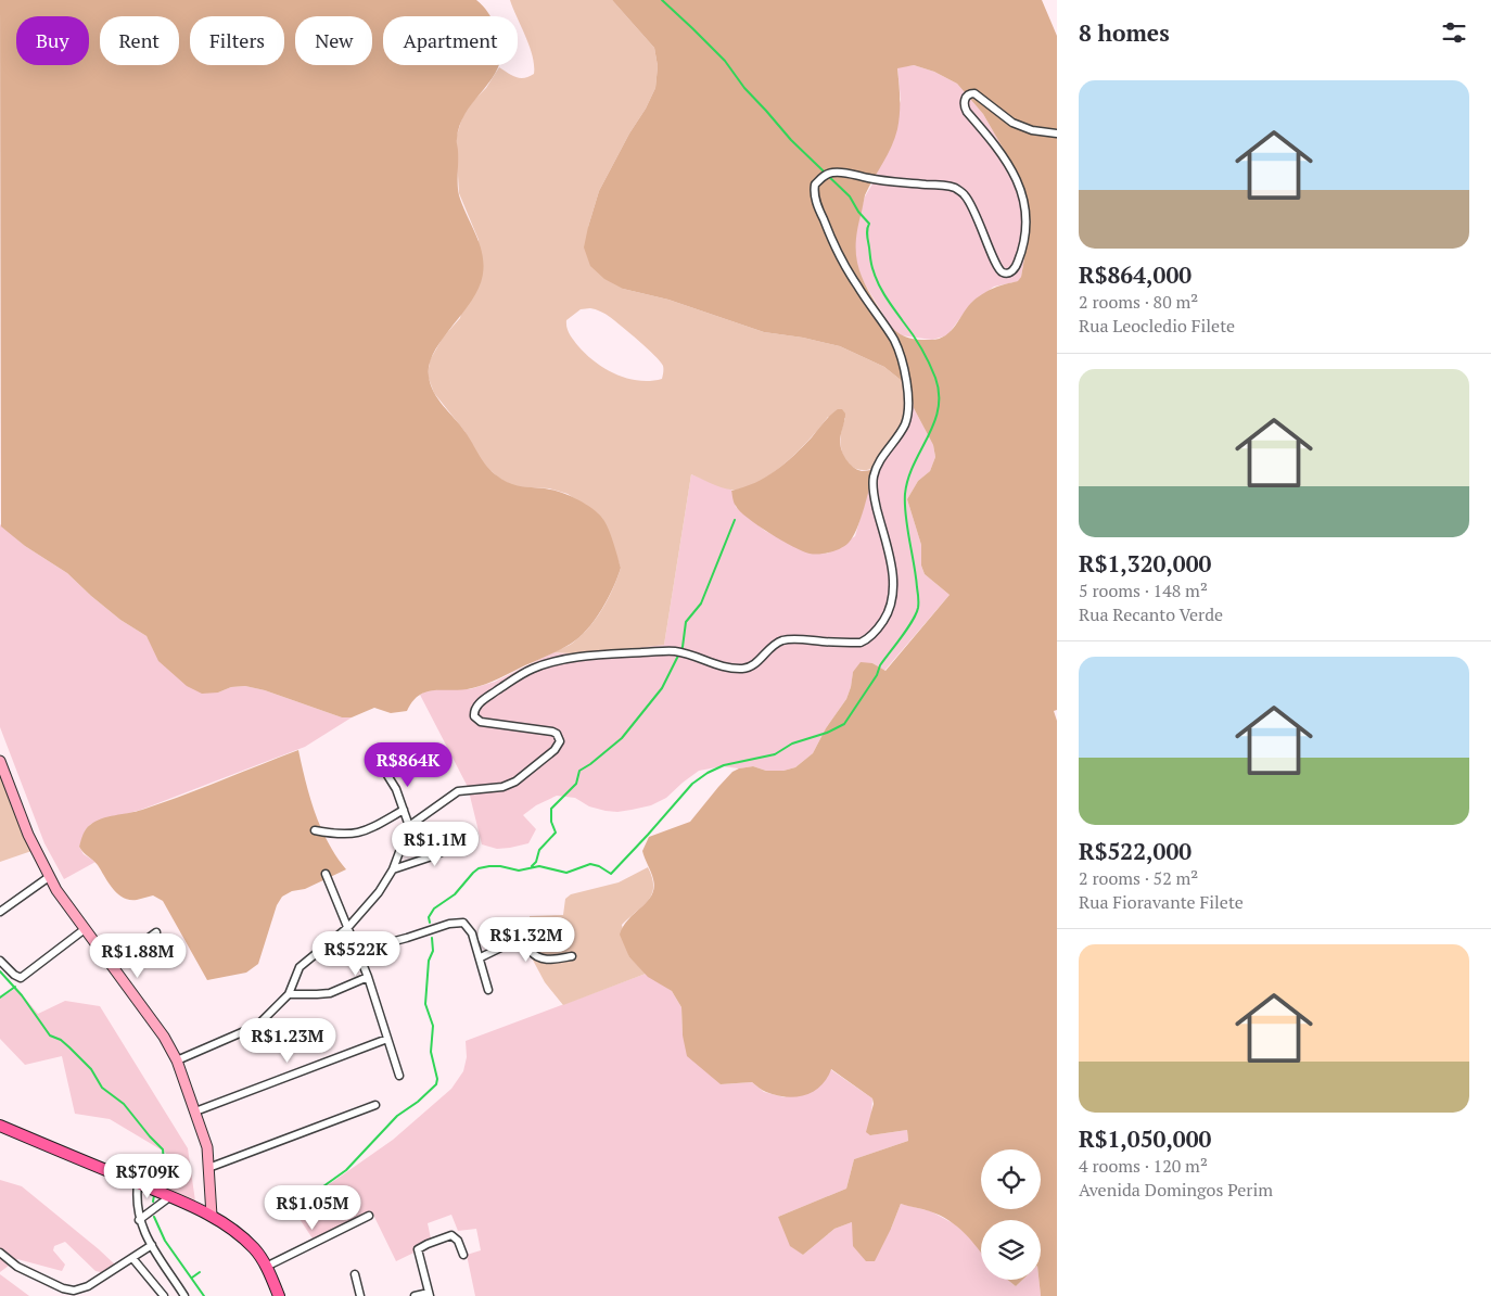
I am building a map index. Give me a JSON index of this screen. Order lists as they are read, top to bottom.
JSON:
{
  "page": {
    "heading": "8 homes",
    "chip": [
      "Buy",
      "Rent",
      "Filters",
      "New",
      "Apartment"
    ],
    "list": [
      {
        "name": "R$864,000",
        "note": "2 rooms · 80 m² · Rua Leocledio Filete"
      },
      {
        "name": "R$1,320,000",
        "note": "5 rooms · 148 m² · Rua Recanto Verde"
      },
      {
        "name": "R$522,000",
        "note": "2 rooms · 52 m² · Rua Fioravante Filete"
      },
      {
        "name": "R$1,050,000",
        "note": "4 rooms · 120 m² · Avenida Domingos Perim"
      }
    ],
    "price": [
      "R$864K",
      "R$1.1M",
      "R$1.32M",
      "R$522K",
      "R$1.88M",
      "R$1.23M",
      "R$709K",
      "R$1.05M"
    ]
  }
}
